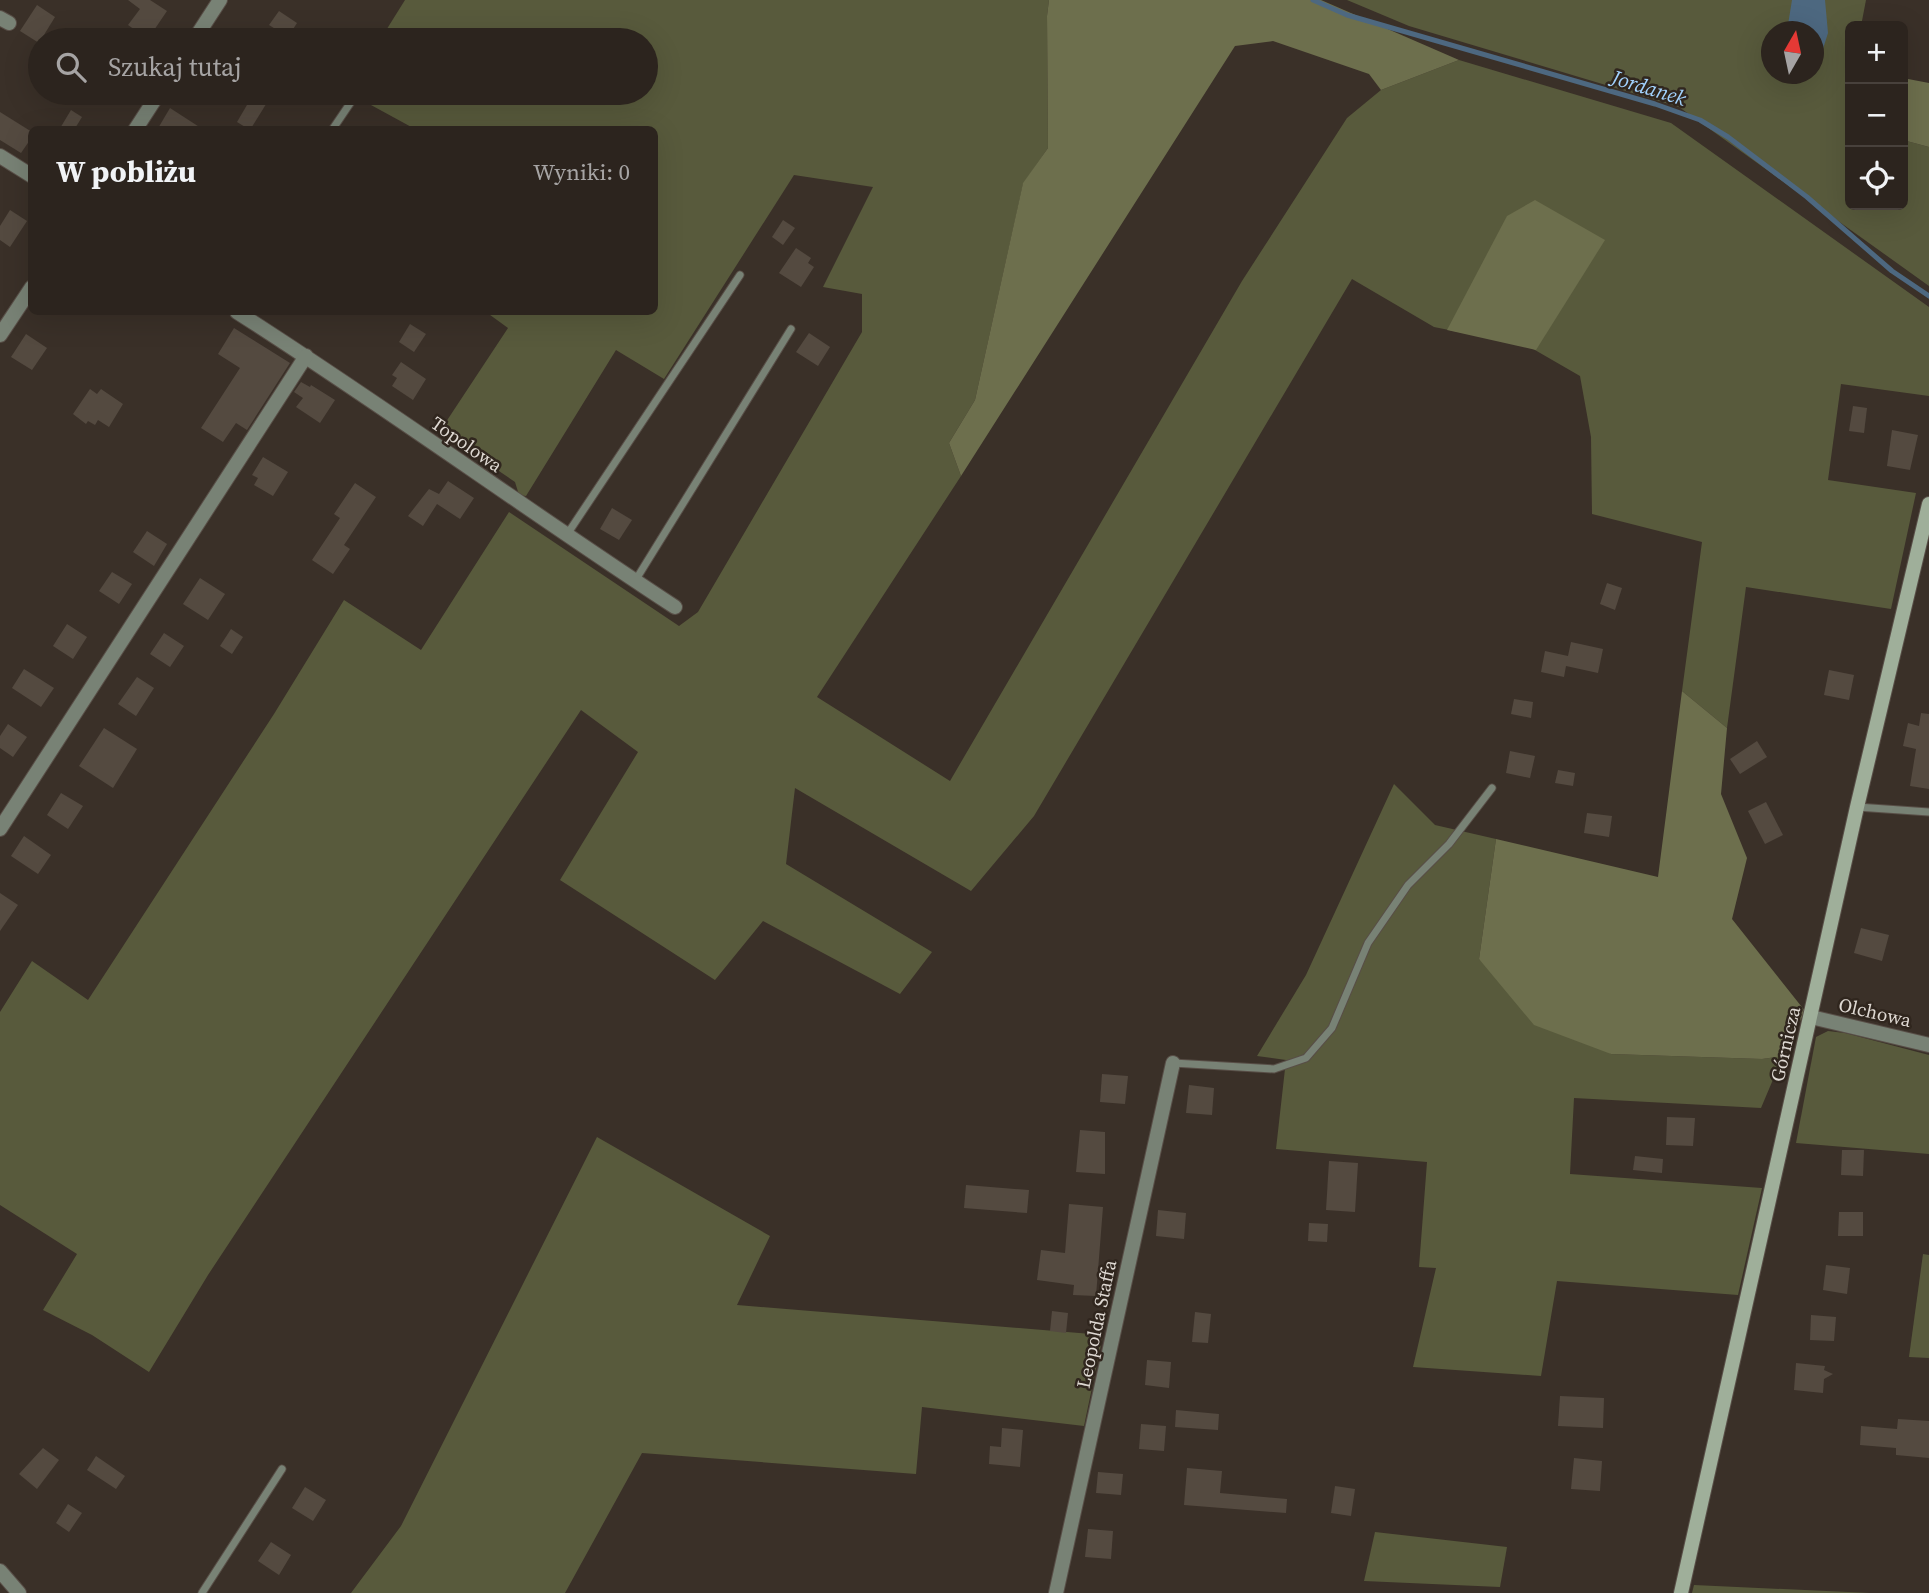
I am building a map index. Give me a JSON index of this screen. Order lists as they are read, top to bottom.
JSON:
{
  "streets": {
    "street": [
      "Topolowa",
      "Olchowa",
      "Górnicza",
      "Leopolda Staffa"
    ]
  },
  "crossings": [
    ["Olchowa", "Górnicza"]
  ],
  "water": ["Jordanek"],
  "north": "top",
  "page": {
    "map_buttons": ["+", "−"],
    "search": "Szukaj tutaj",
    "heading": ["W pobliżu", "Wyniki: 0"]
  }
}
